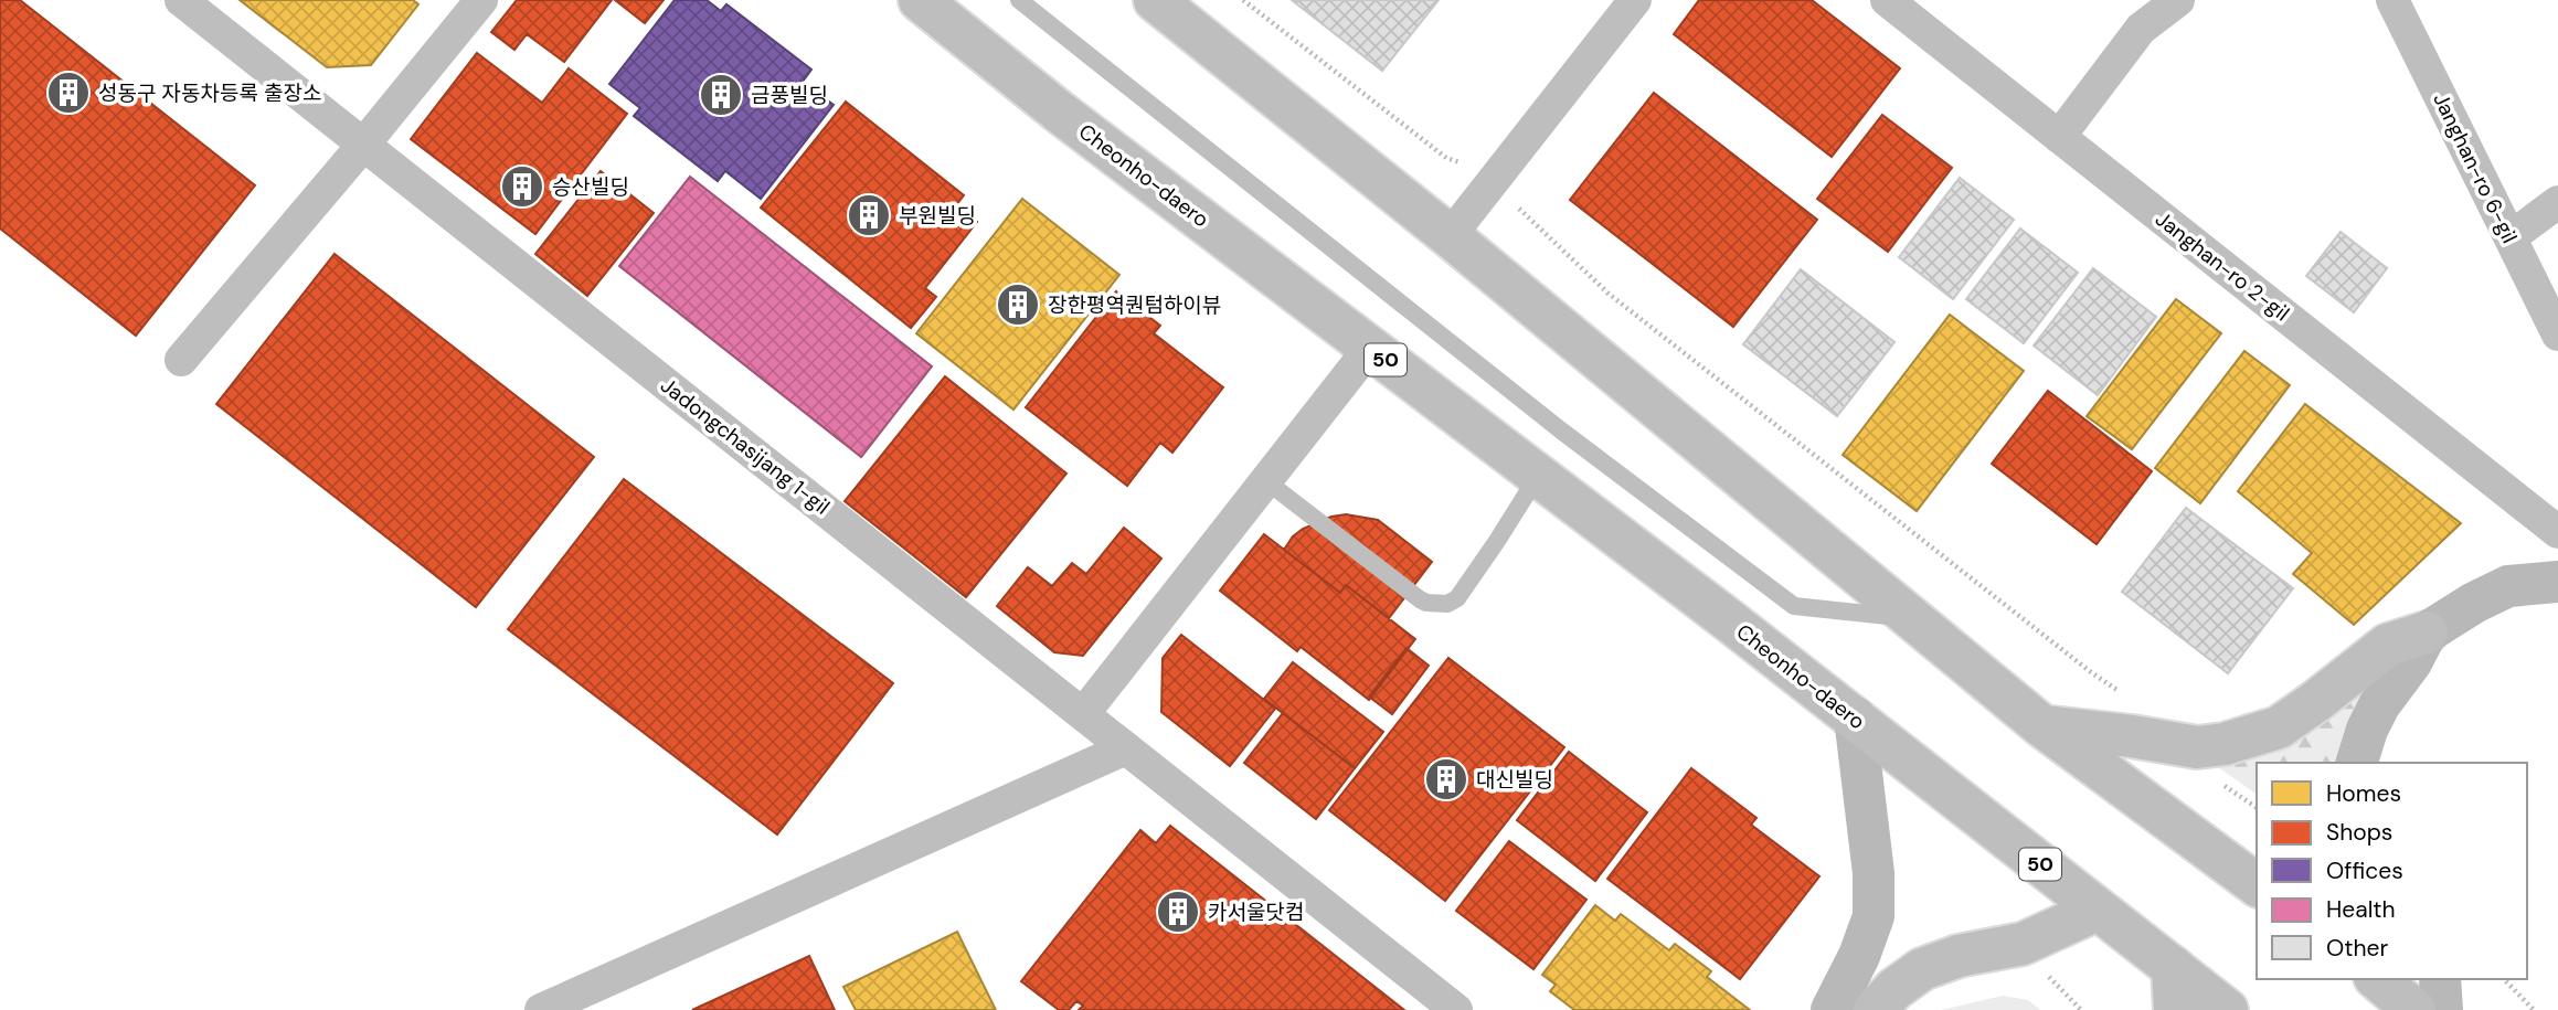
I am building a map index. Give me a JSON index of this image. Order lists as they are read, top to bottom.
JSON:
{
  "streets": {
    "main road": ["Cheonho-daero", "50"],
    "street": ["Janghan-ro 6-gil", "Janghan-ro 2-gil", "Jadongchasijang 1-gil"]
  },
  "places": {
    "building": [
      "성동구 자동차등록 출장소",
      "금풍빌딩",
      "승산빌딩",
      "부원빌딩",
      "장한평역퀀텀하이뷰",
      "대신빌딩",
      "카서울닷컴"
    ]
  },
  "legend": [
    "Homes",
    "Shops",
    "Offices",
    "Health",
    "Other"
  ]
}
